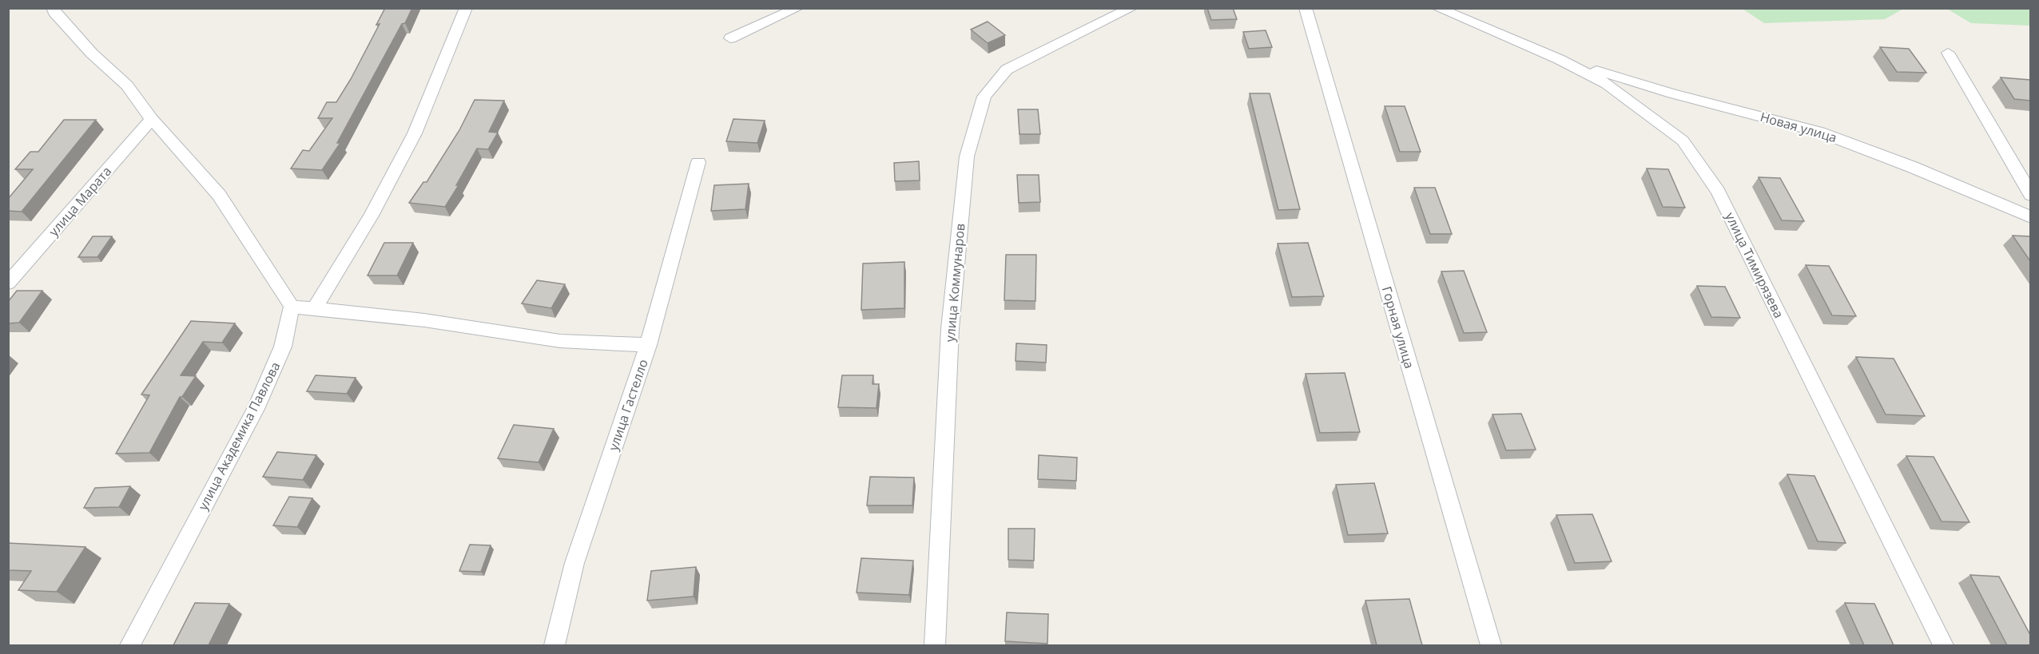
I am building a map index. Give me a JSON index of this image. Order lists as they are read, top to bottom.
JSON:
{
  "streets": {
    "street": [
      "Новая улица",
      "улица Марата",
      "улица Тимирязева",
      "улица Коммунаров",
      "Горная улица",
      "улица Гастелло",
      "улица Академика Павлова"
    ]
  },
  "crossings": [
    ["Новая улица", "улица Тимирязева"]
  ]
}
